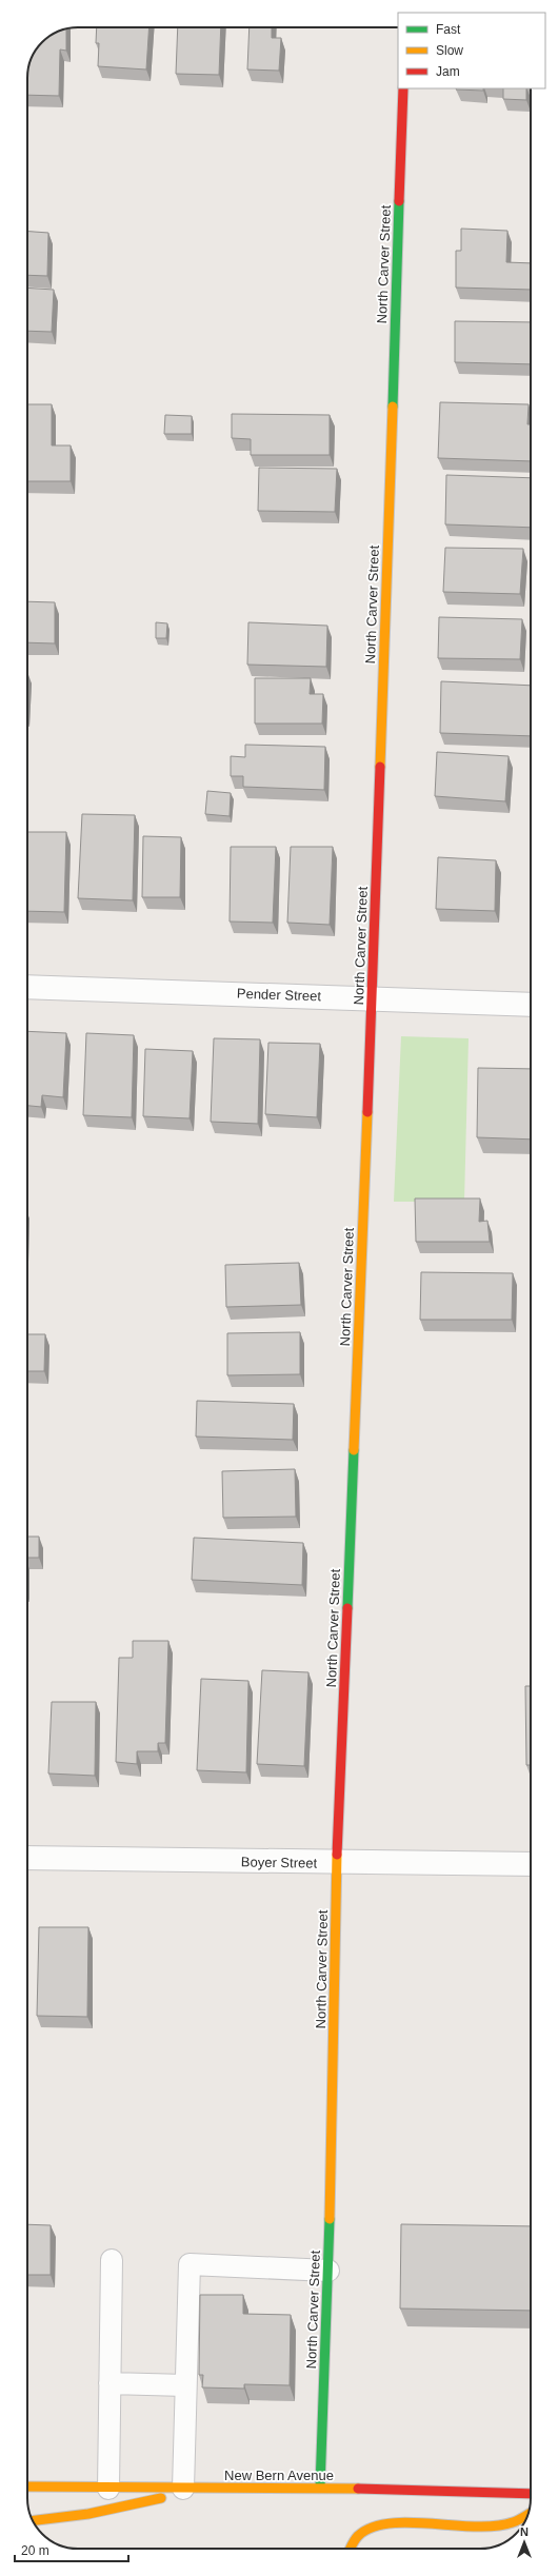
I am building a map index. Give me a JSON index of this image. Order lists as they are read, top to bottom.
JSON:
{
  "streets": {
    "street": [
      "North Carver Street",
      "Pender Street",
      "Boyer Street",
      "New Bern Avenue"
    ]
  },
  "crossings": [
    ["North Carver Street", "Pender Street"],
    ["North Carver Street", "Boyer Street"],
    ["North Carver Street", "New Bern Avenue"]
  ],
  "legend": ["Fast", "Slow", "Jam"],
  "scale_bar": "20 m",
  "north": "top"
}
